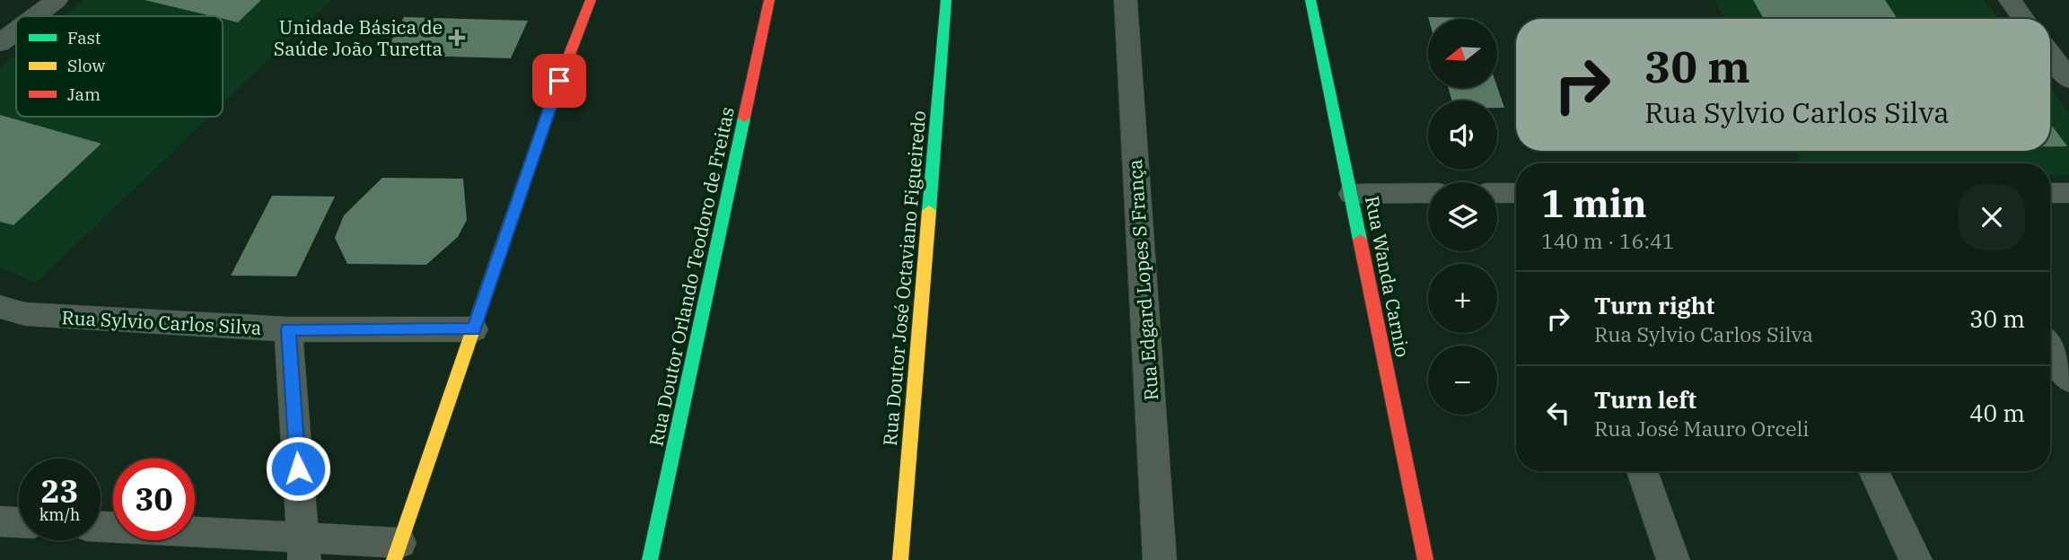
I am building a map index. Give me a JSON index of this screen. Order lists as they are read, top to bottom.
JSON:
{
  "streets": {
    "street": [
      "Rua Doutor Orlando Teodoro de Freitas",
      "Rua Wanda Carnio",
      "Rua Doutor José Octaviano Figueiredo",
      "Rua Edgard Lopes S França",
      "Rua Sylvio Carlos Silva"
    ]
  },
  "places": {
    "health": ["Unidade Básica de Saúde João Turetta"]
  },
  "legend": ["Fast", "Slow", "Jam"],
  "north": "left",
  "page": {
    "map_buttons": ["+", "−"],
    "turn": ["30 m", "Rua Sylvio Carlos Silva"],
    "heading": ["1 min", "140 m · 16:41"],
    "list": [
      {
        "name": "Turn right",
        "note": "Rua Sylvio Carlos Silva",
        "value": "30 m"
      },
      {
        "name": "Turn left",
        "note": "Rua José Mauro Orceli",
        "value": "40 m"
      }
    ],
    "speed": "23 km/h",
    "limit": "30"
  }
}
